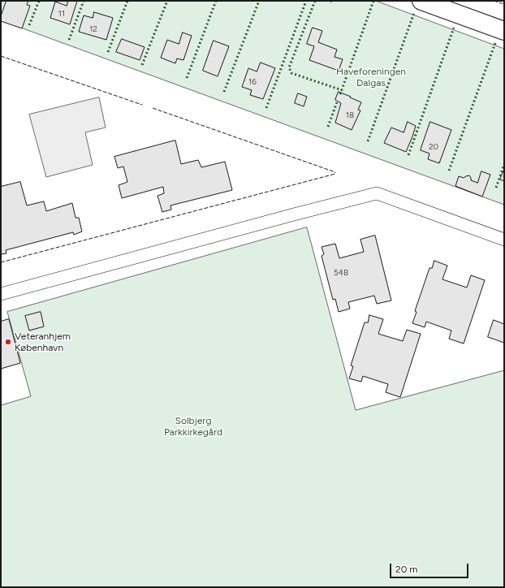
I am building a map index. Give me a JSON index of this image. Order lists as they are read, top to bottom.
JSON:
{
  "parks": ["Haveforeningen Dalgas", "Solbjerg Parkkirkegård"],
  "places": ["Veteranhjem København"],
  "house_numbers": [
    "11",
    "12",
    "16",
    "18",
    "20",
    "54B"
  ],
  "scale_bar": "20 m"
}
